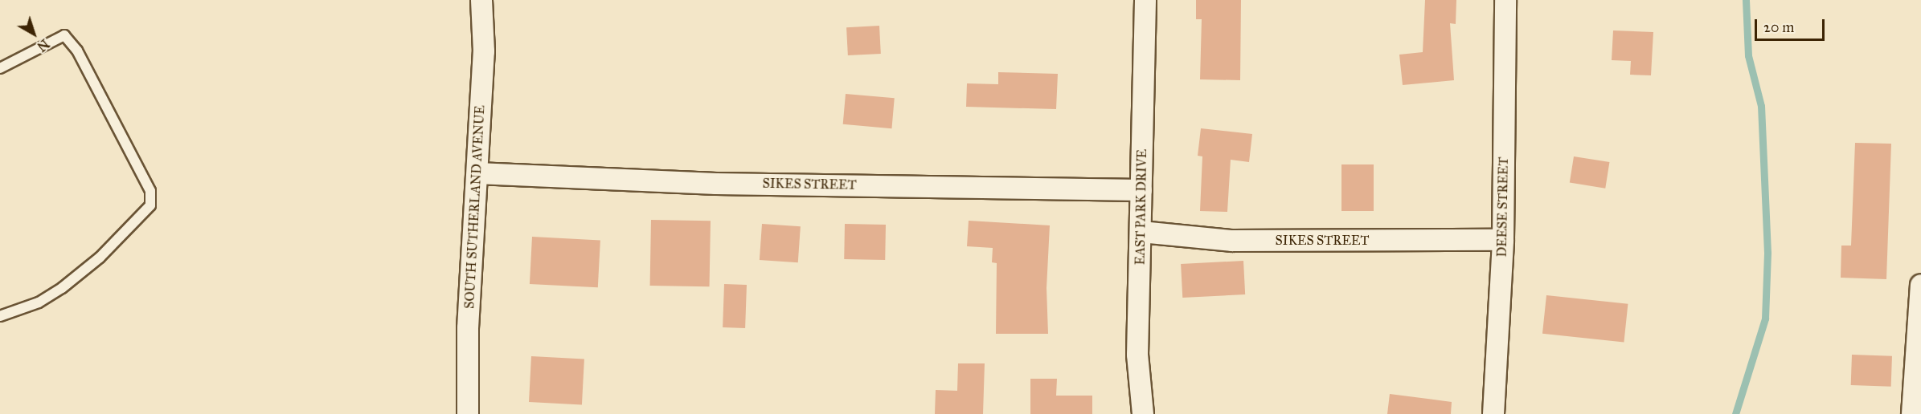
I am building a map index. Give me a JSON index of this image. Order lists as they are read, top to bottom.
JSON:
{
  "streets": {
    "street": [
      "SIKES STREET",
      "SOUTH SUTHERLAND AVENUE",
      "EAST PARK DRIVE",
      "DEESE STREET"
    ]
  },
  "crossings": [
    ["SIKES STREET", "SOUTH SUTHERLAND AVENUE"],
    ["SIKES STREET", "EAST PARK DRIVE"],
    ["SIKES STREET", "DEESE STREET"]
  ],
  "scale_bar": "20 m",
  "north": "bottom right"
}
